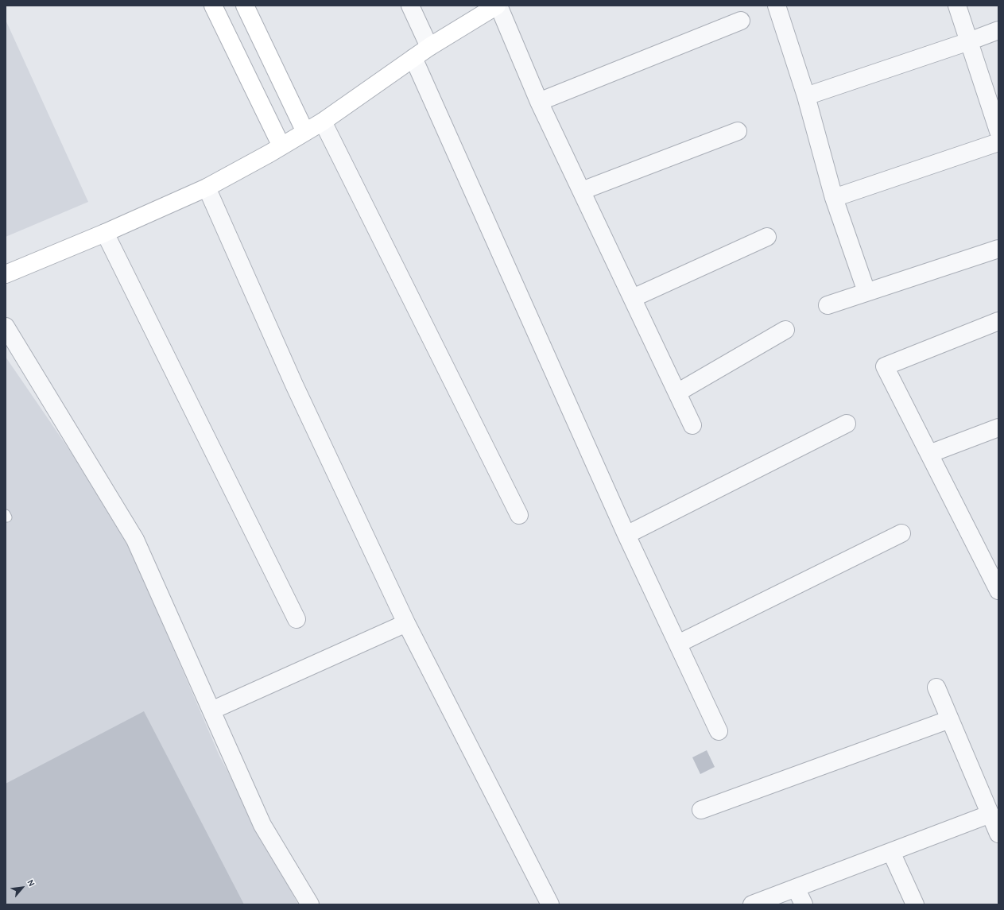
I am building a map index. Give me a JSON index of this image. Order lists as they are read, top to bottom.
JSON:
{
  "north": "top right"
}
